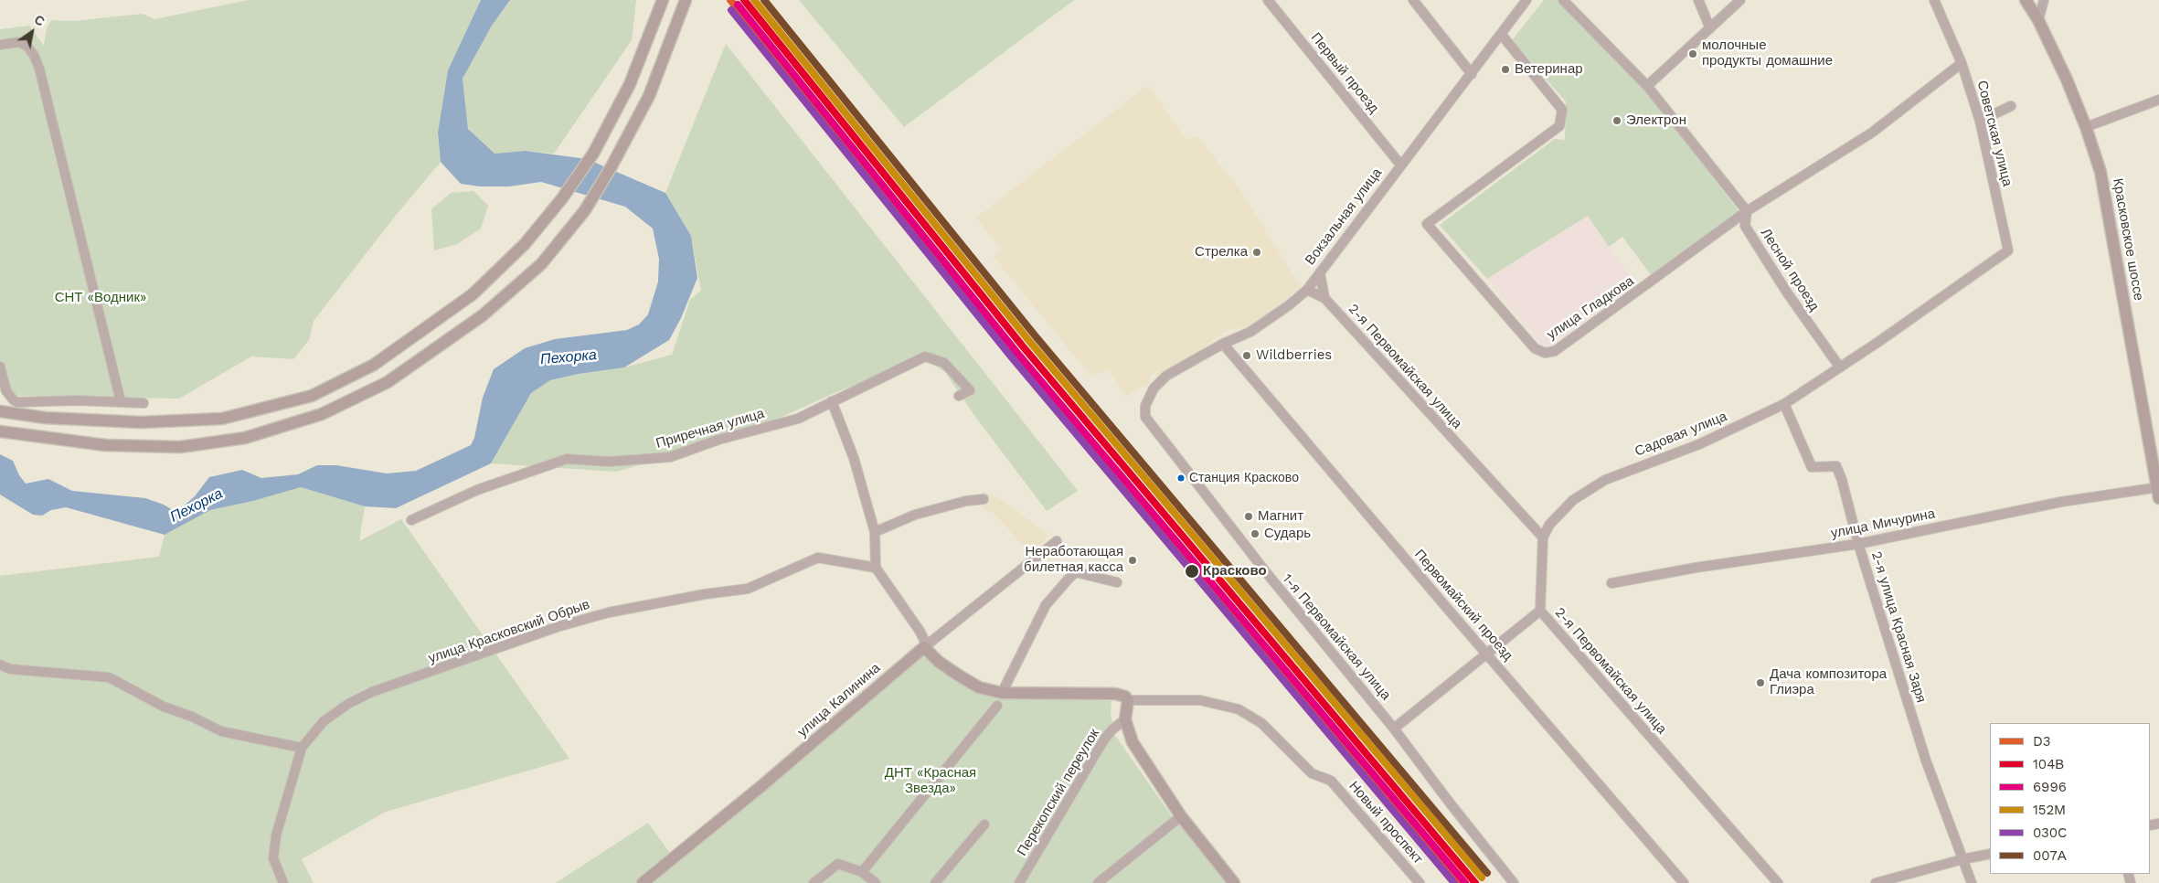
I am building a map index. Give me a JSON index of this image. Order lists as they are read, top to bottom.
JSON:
{
  "streets": {
    "main road": ["Красковское шоссе", "улица Калинина"],
    "street": [
      "Первый проезд",
      "Советская улица",
      "Вокзальная улица",
      "Лесной проезд",
      "улица Гладкова",
      "2-я Первомайская улица",
      "Приречная улица",
      "Садовая улица",
      "улица Мичурина",
      "Первомайский проезд",
      "2-я улица Красная Заря",
      "улица Красковский Обрыв",
      "1-я Первомайская улица",
      "Перекопский переулок",
      "Новый проспект"
    ]
  },
  "crossings": [
    ["Первый проезд", "Вокзальная улица"],
    ["Советская улица", "улица Гладкова"],
    ["Советская улица", "Садовая улица"],
    ["Вокзальная улица", "улица Гладкова"],
    ["Вокзальная улица", "2-я Первомайская улица"],
    ["Вокзальная улица", "Первомайский проезд"],
    ["Вокзальная улица", "1-я Первомайская улица"],
    ["Красковское шоссе", "улица Мичурина"],
    ["Лесной проезд", "улица Гладкова"],
    ["Лесной проезд", "Садовая улица"],
    ["2-я Первомайская улица", "Садовая улица"],
    ["Садовая улица", "2-я улица Красная Заря"],
    ["улица Мичурина", "2-я улица Красная Заря"]
  ],
  "water": ["Пехорка"],
  "parks": ["СНТ «Водник»", "ДНТ «Красная Звезда»"],
  "places": [
    "молочные продукты домашние",
    "Ветеринар",
    "Электрон",
    "Стрелка",
    "Wildberries",
    "Станция Красково",
    "Магнит",
    "Сударь",
    "Неработающая билетная касса",
    "Красково",
    "Дача композитора Глиэра"
  ],
  "lines": [
    "transit line D3",
    "transit line 104В",
    "transit line 152М",
    "transit line 007А",
    "transit line 6996",
    "transit line 030C"
  ],
  "legend": [
    "D3",
    "104В",
    "6996",
    "152М",
    "030C",
    "007А"
  ],
  "north": "top right"
}
